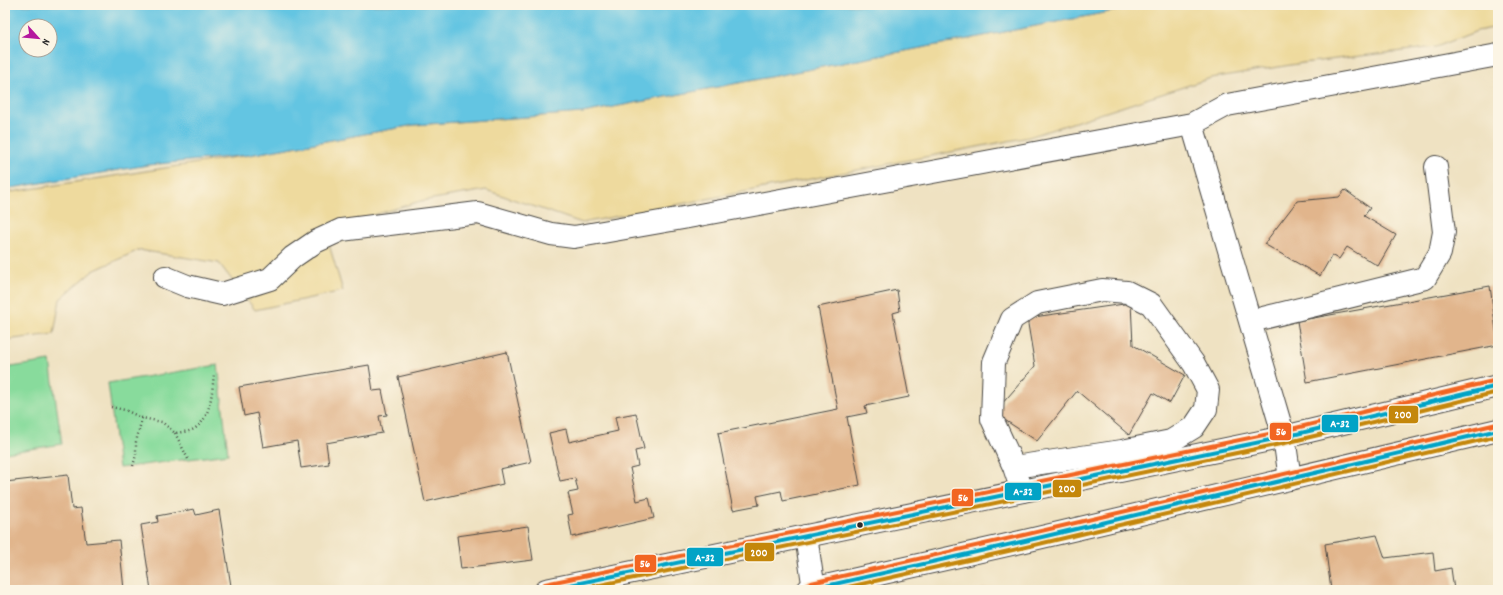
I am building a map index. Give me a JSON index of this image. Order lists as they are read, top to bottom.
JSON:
{
  "lines": ["transit line 56", "transit line A-32", "transit line 200"],
  "north": "bottom right"
}
